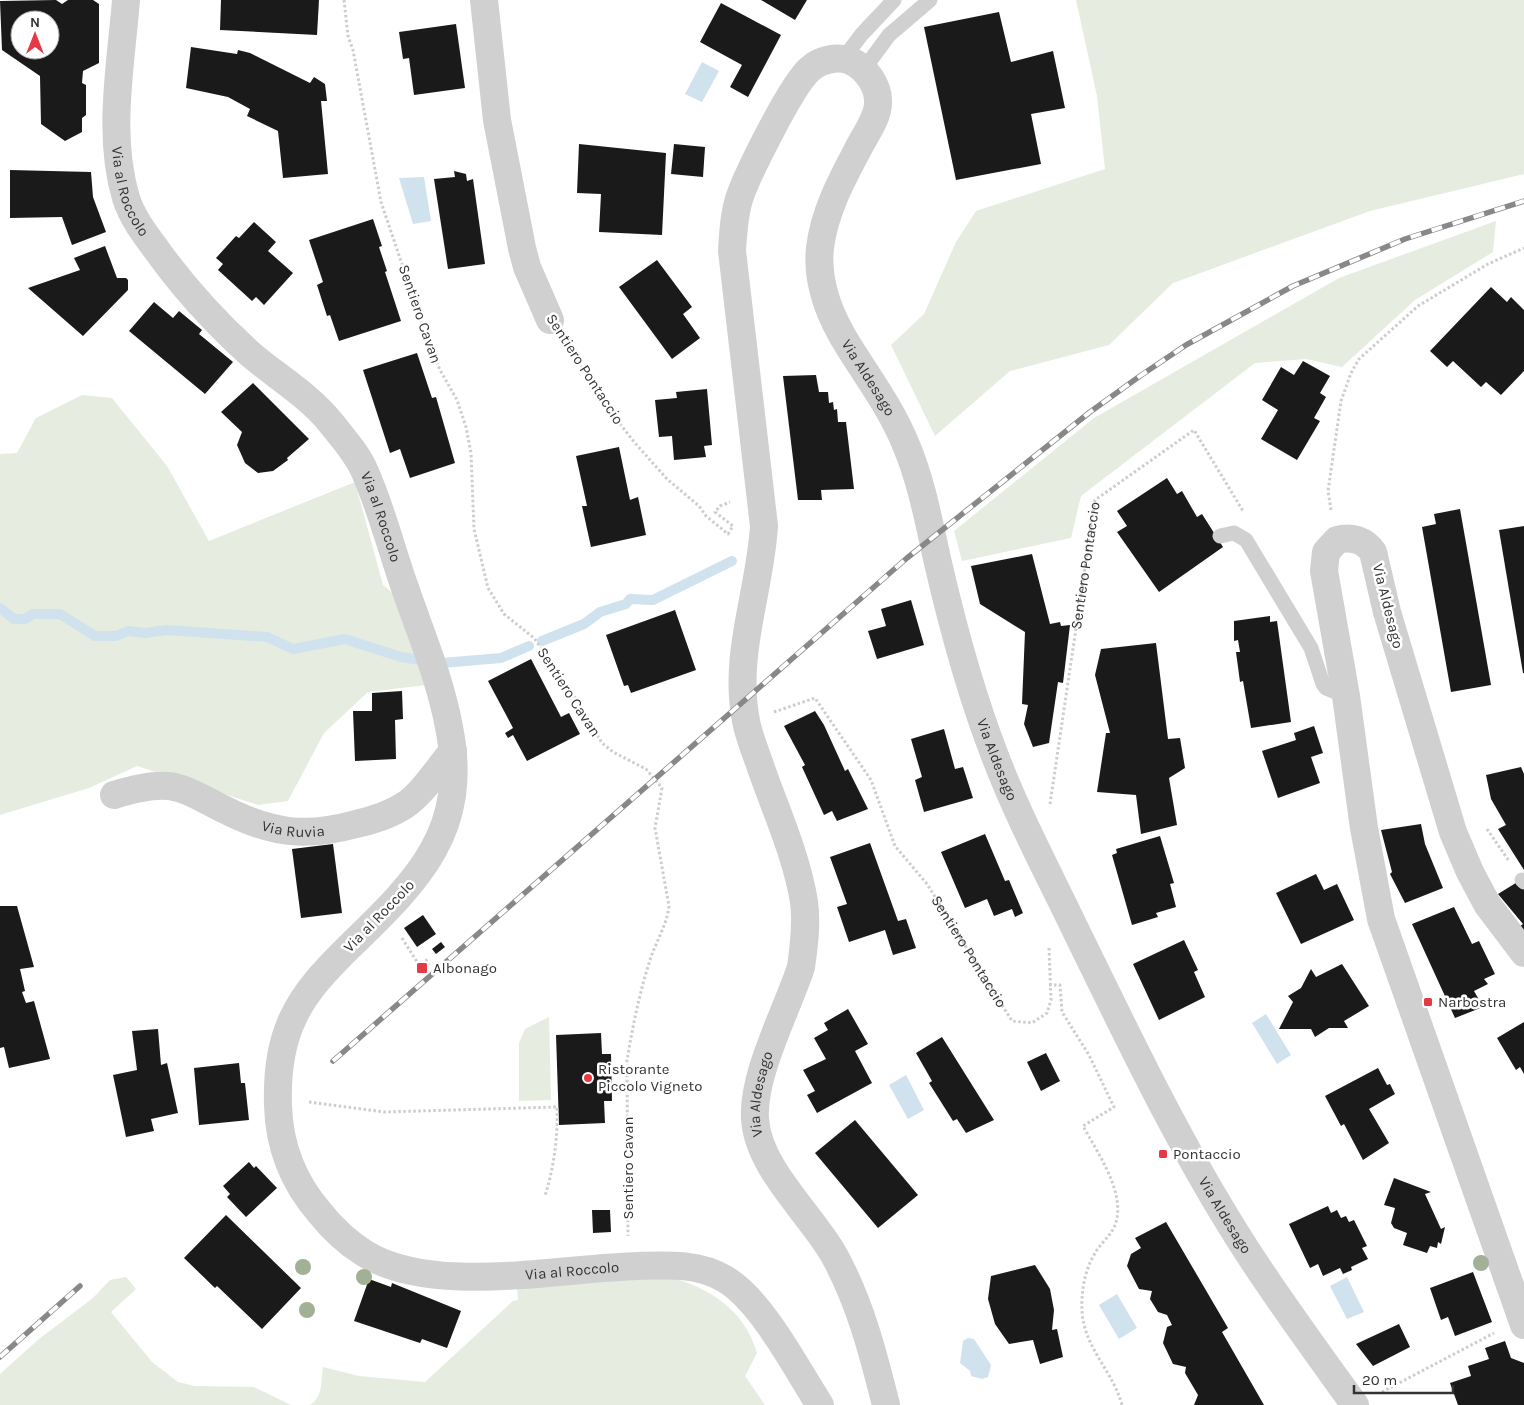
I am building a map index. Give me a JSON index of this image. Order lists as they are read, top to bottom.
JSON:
{
  "streets": {
    "street": [
      "Via al Roccolo",
      "Sentiero Pontaccio",
      "Via Aldesago",
      "Via Ruvia"
    ],
    "path": ["Sentiero Cavan"]
  },
  "crossings": [
    ["Via al Roccolo", "Sentiero Cavan"],
    ["Via al Roccolo", "Via Ruvia"],
    ["Sentiero Pontaccio", "Via Aldesago"]
  ],
  "places": {
    "transit": ["Albonago", "Narbostra", "Pontaccio"],
    "other": ["Ristorante Piccolo Vigneto"]
  },
  "scale_bar": "20 m",
  "north": "top"
}
